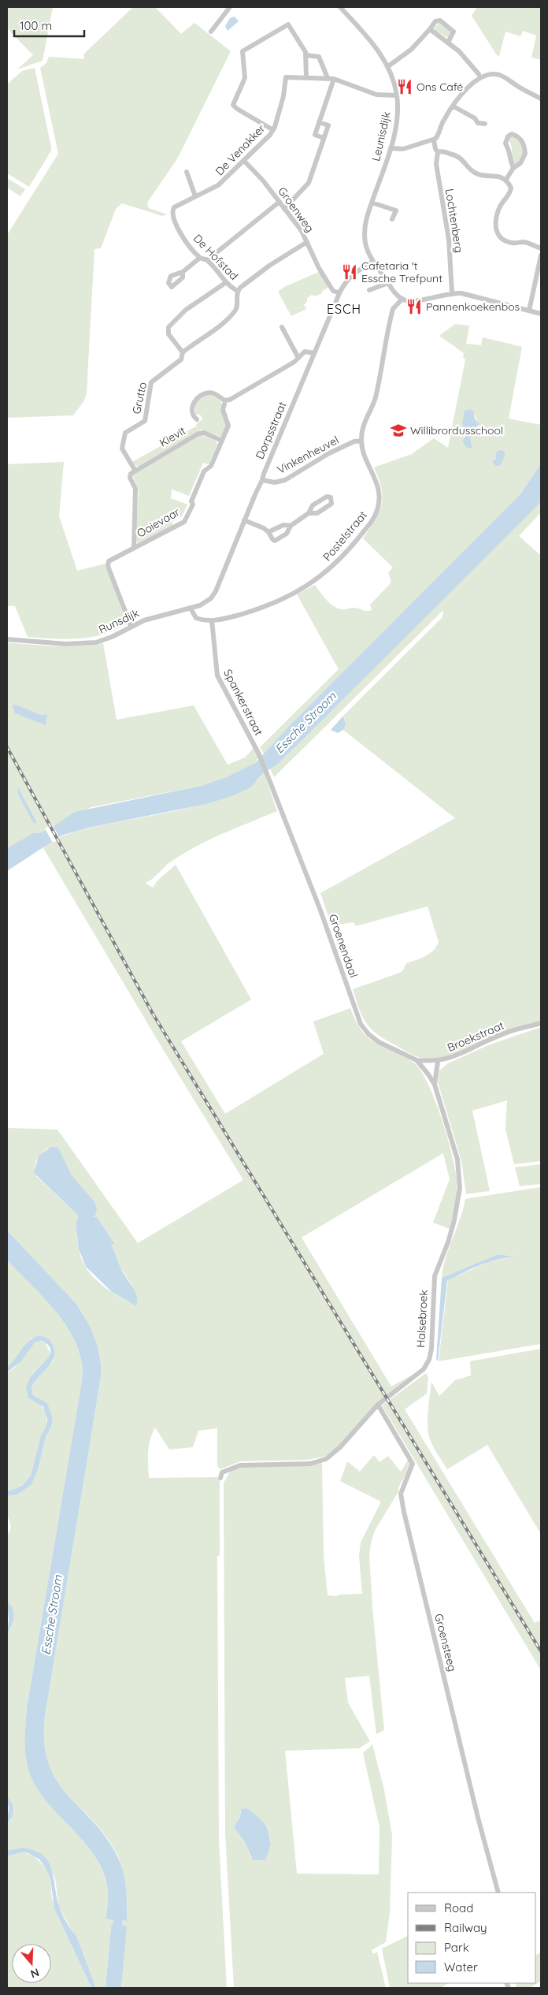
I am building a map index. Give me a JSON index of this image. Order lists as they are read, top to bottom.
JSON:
{
  "streets": {
    "street": [
      "Leunisdijk",
      "De Venakker",
      "Groenweg",
      "Lochtenberg",
      "De Hofstad",
      "Grutto",
      "Dorpsstraat",
      "Kievit",
      "Vinkenheuvel",
      "Ooievaar",
      "Postelstraat",
      "Runsdijk",
      "Spankerstraat",
      "Groenendaal",
      "Broekstraat",
      "Halsebroek",
      "Groensteeg"
    ]
  },
  "crossings": [
    ["Leunisdijk", "Dorpsstraat"],
    ["De Venakker", "Groenweg"],
    ["De Venakker", "De Hofstad"],
    ["Groenweg", "Dorpsstraat"],
    ["De Hofstad", "Grutto"],
    ["Grutto", "Kievit"],
    ["Dorpsstraat", "Vinkenheuvel"],
    ["Dorpsstraat", "Runsdijk"],
    ["Kievit", "Ooievaar"],
    ["Vinkenheuvel", "Postelstraat"],
    ["Ooievaar", "Runsdijk"],
    ["Postelstraat", "Spankerstraat"],
    ["Spankerstraat", "Groenendaal"],
    ["Groenendaal", "Broekstraat"],
    ["Groenendaal", "Halsebroek"],
    ["Broekstraat", "Halsebroek"],
    ["Halsebroek", "Groensteeg"]
  ],
  "districts": ["ESCH"],
  "water": ["Essche Stroom"],
  "places": {
    "restaurant": ["Ons Café", "Cafetaria 't Essche Trefpunt", "Pannenkoekenbos"],
    "school or university": ["Willibrordusschool"]
  },
  "legend": [
    "Road",
    "Railway",
    "Park",
    "Water"
  ],
  "scale_bar": "100 m",
  "north": "bottom"
}
